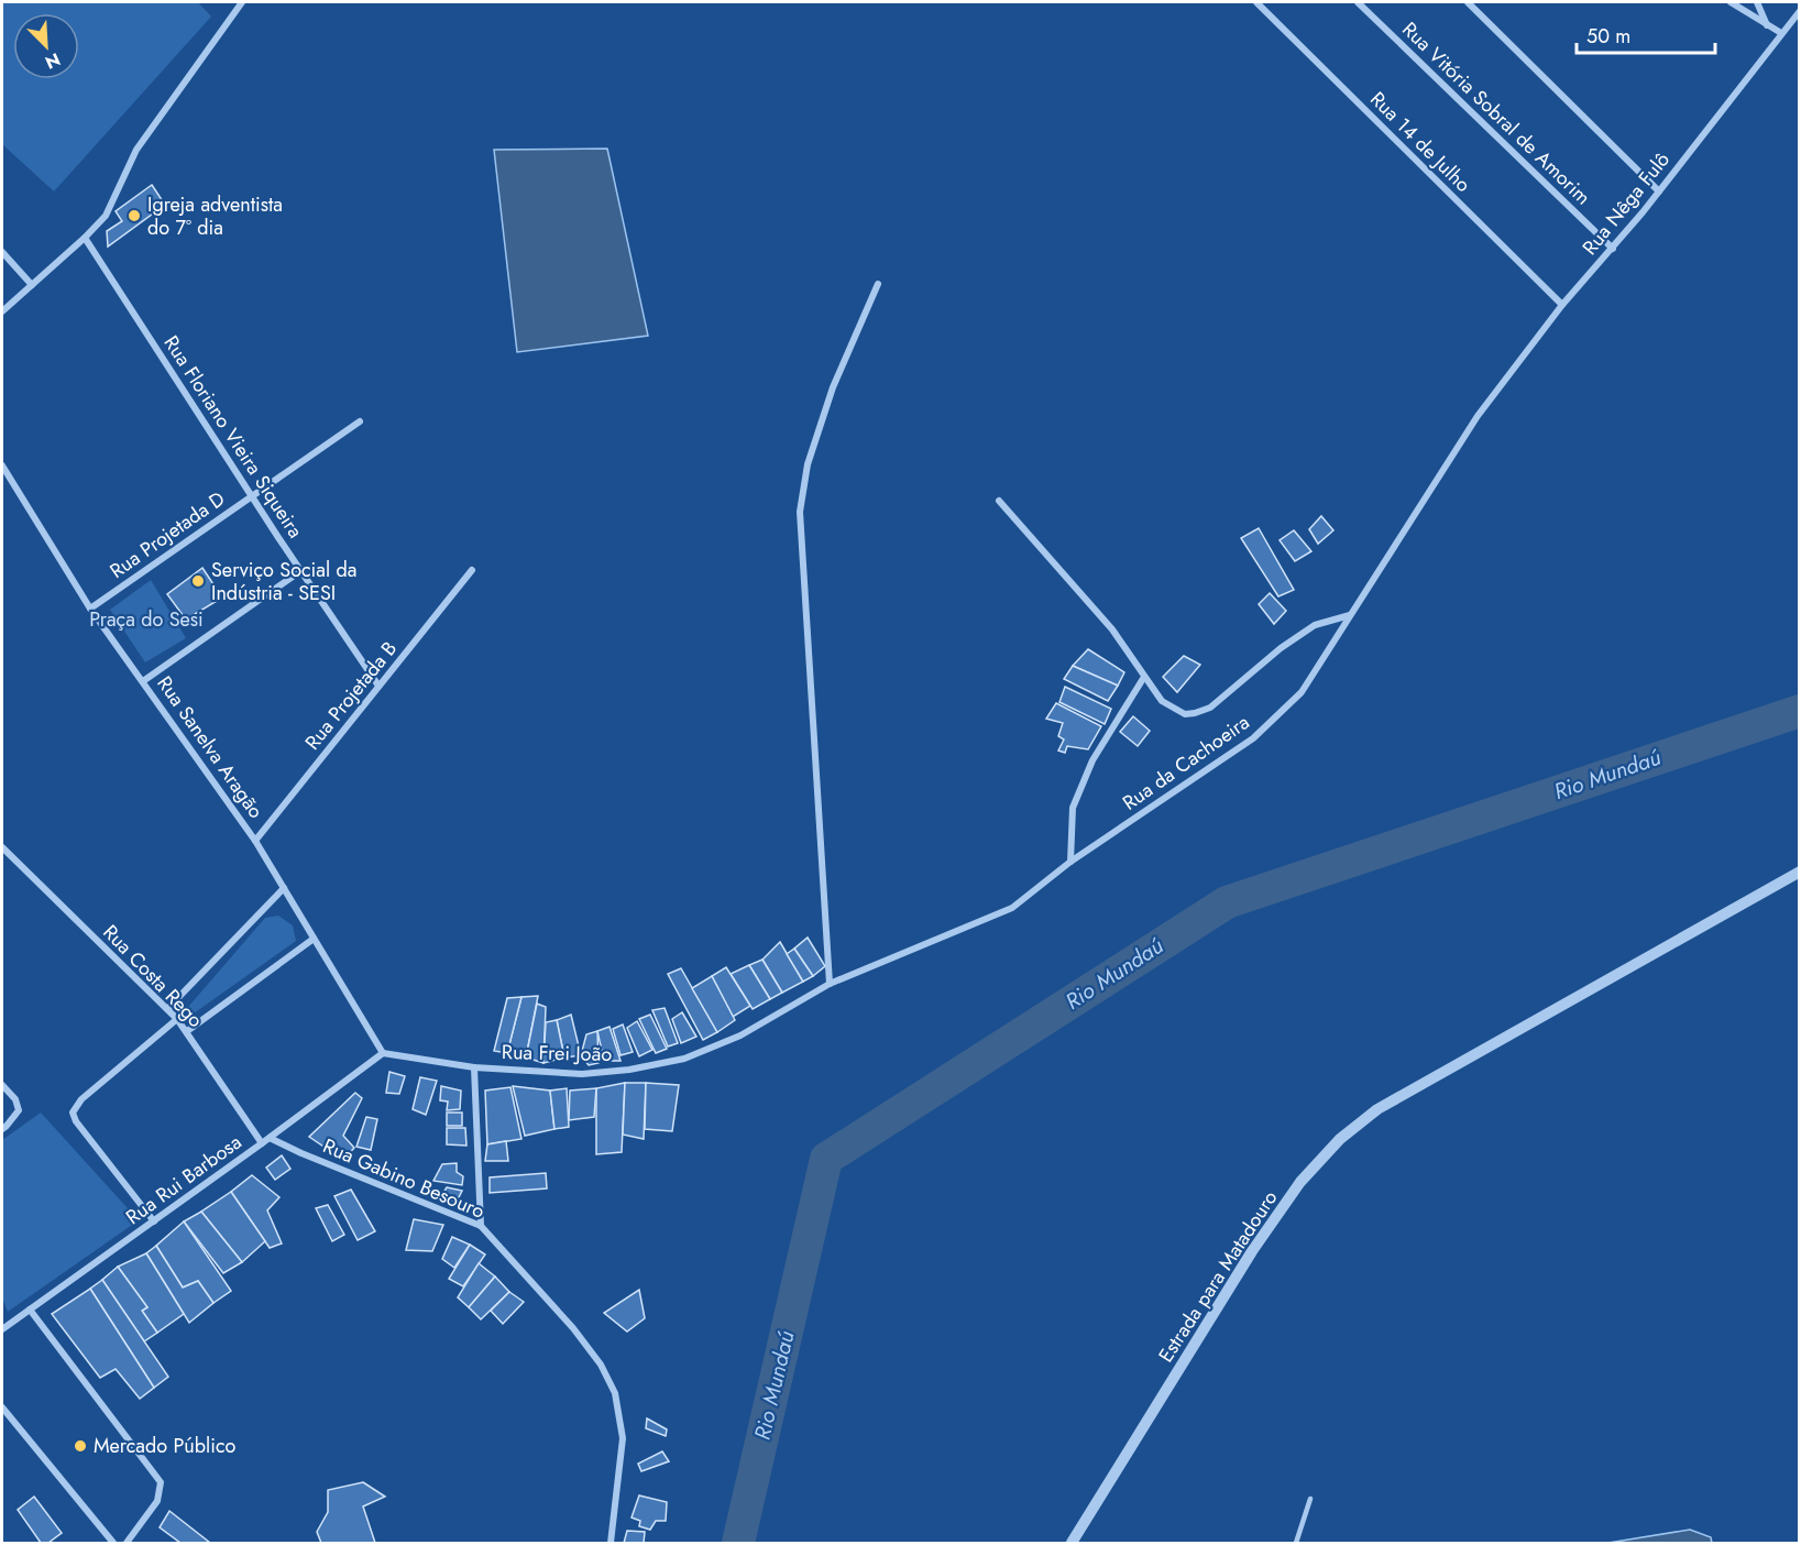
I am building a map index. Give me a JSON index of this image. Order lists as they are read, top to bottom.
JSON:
{
  "streets": {
    "street": [
      "Rua Vitória Sobral de Amorim",
      "Rua 14 de Julho",
      "Rua Nêga Fulô",
      "Rua Floriano Vieira Siqueira",
      "Rua Projetada D",
      "Rua Projetada B",
      "Rua Sanelva Aragão",
      "Rua da Cachoeira",
      "Rua Costa Rego",
      "Rua Frei João",
      "Rua Gabino Besouro",
      "Rua Rui Barbosa",
      "Estrada para Matadouro"
    ]
  },
  "crossings": [
    ["Rua Vitória Sobral de Amorim", "Rua Nêga Fulô"],
    ["Rua 14 de Julho", "Rua Nêga Fulô"],
    ["Rua Nêga Fulô", "Rua da Cachoeira"],
    ["Rua Floriano Vieira Siqueira", "Rua Projetada D"],
    ["Rua Floriano Vieira Siqueira", "Rua Projetada B"],
    ["Rua Projetada D", "Rua Sanelva Aragão"],
    ["Rua Projetada B", "Rua Sanelva Aragão"],
    ["Rua Sanelva Aragão", "Rua Frei João"],
    ["Rua Sanelva Aragão", "Rua Rui Barbosa"],
    ["Rua da Cachoeira", "Rua Frei João"],
    ["Rua Costa Rego", "Rua Rui Barbosa"],
    ["Rua Frei João", "Rua Rui Barbosa"],
    ["Rua Gabino Besouro", "Rua Rui Barbosa"]
  ],
  "water": ["Rio Mundaú"],
  "parks": ["Praça do Sesi"],
  "places": ["Igreja adventista do 7º dia", "Serviço Social da Indústria - SESI", "Mercado Público"],
  "scale_bar": "50 m",
  "north": "bottom right"
}
